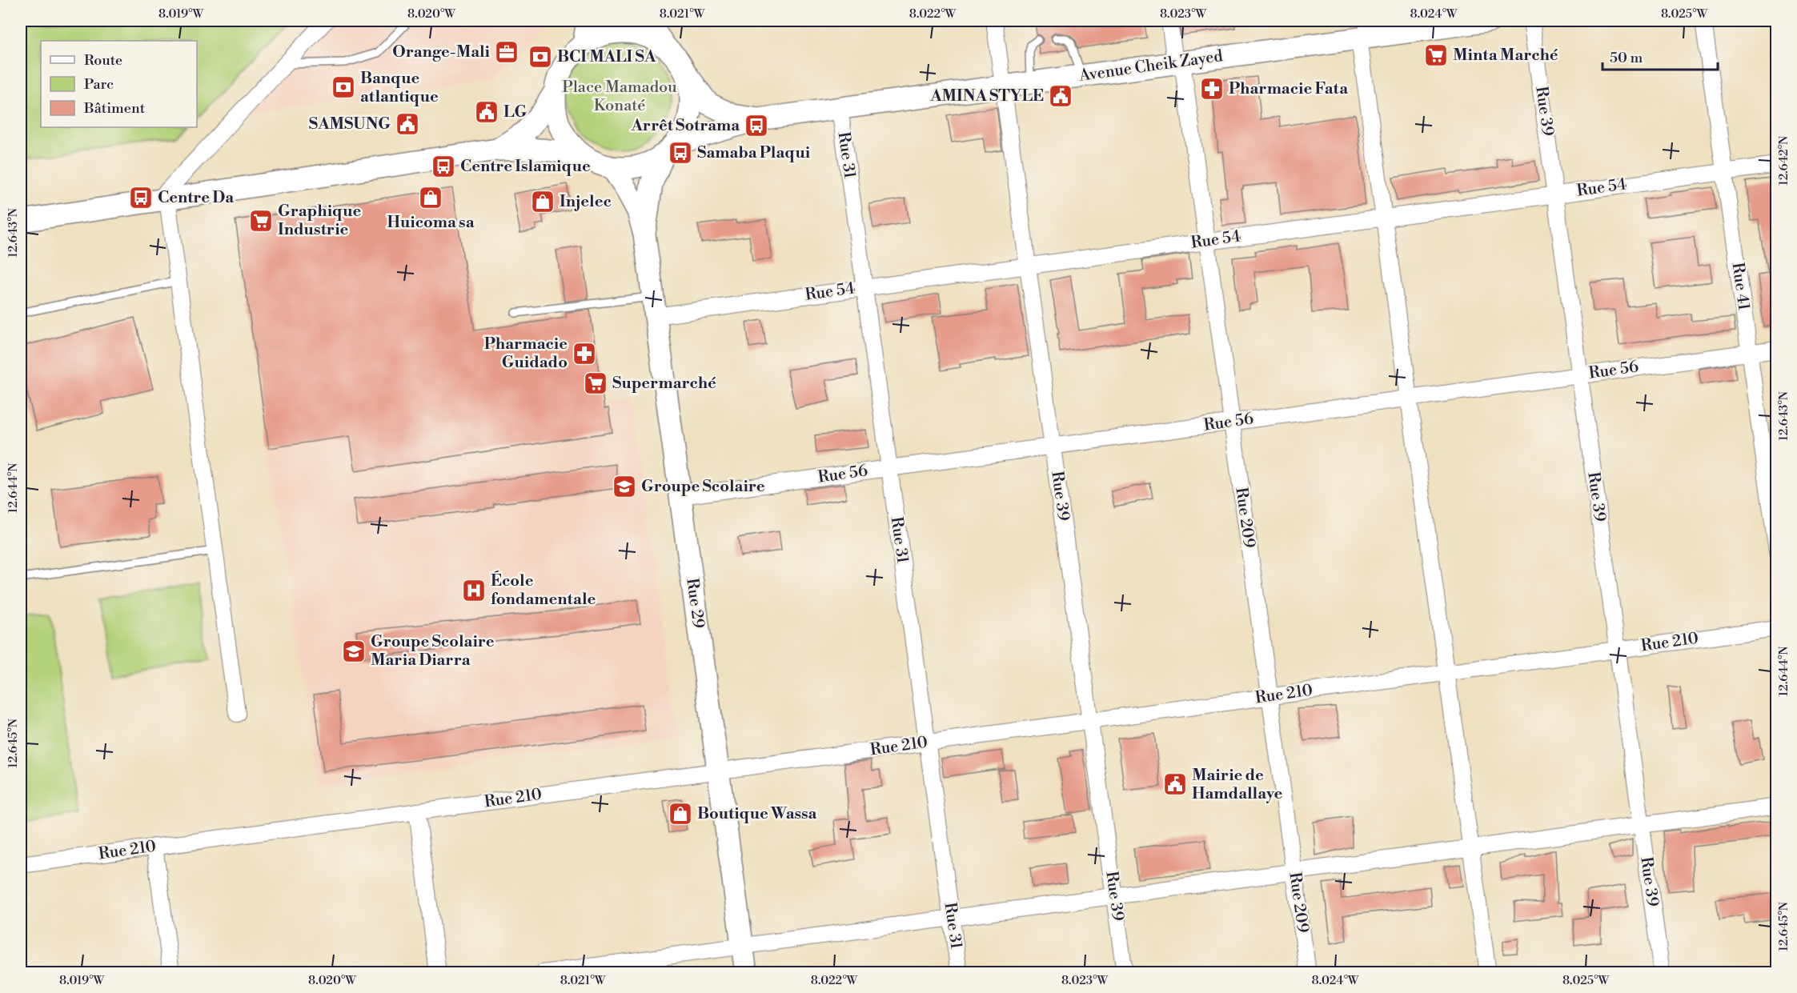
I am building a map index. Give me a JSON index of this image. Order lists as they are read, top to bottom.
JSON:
{
  "streets": {
    "main road": ["Avenue Cheik Zayed", "Rue 29"],
    "street": [
      "Rue 39",
      "Rue 31",
      "Rue 54",
      "Rue 41",
      "Rue 56",
      "Rue 209",
      "Rue 210"
    ]
  },
  "crossings": [
    ["Avenue Cheik Zayed", "Rue 39"],
    ["Avenue Cheik Zayed", "Rue 31"],
    ["Avenue Cheik Zayed", "Rue 209"],
    ["Avenue Cheik Zayed", "Rue 29"],
    ["Rue 39", "Rue 54"],
    ["Rue 39", "Rue 56"],
    ["Rue 39", "Rue 210"],
    ["Rue 31", "Rue 54"],
    ["Rue 31", "Rue 56"],
    ["Rue 31", "Rue 210"],
    ["Rue 54", "Rue 41"],
    ["Rue 54", "Rue 209"],
    ["Rue 54", "Rue 29"],
    ["Rue 41", "Rue 56"],
    ["Rue 56", "Rue 209"],
    ["Rue 56", "Rue 29"],
    ["Rue 209", "Rue 210"],
    ["Rue 29", "Rue 210"]
  ],
  "parks": ["Place Mamadou Konaté"],
  "places": {
    "office": ["Orange-Mali"],
    "supermarket": ["Minta Marché", "Graphique Industrie", "Supermarché"],
    "bank": ["BCI MALI SA", "Banque atlantique"],
    "pharmacy": ["Pharmacie Fata", "Pharmacie Guidado"],
    "public building": [
      "AMINA STYLE",
      "LG",
      "SAMSUNG",
      "Mairie de Hamdallaye"
    ],
    "bus stop": [
      "Arrêt Sotrama",
      "Samaba Plaqui",
      "Centre Islamique",
      "Centre Da"
    ],
    "shop": ["Huicoma sa", "Injelec", "Boutique Wassa"],
    "school or university": ["Groupe Scolaire", "Groupe Scolaire Maria Diarra"],
    "hospital": ["École fondamentale"]
  },
  "legend": ["Route", "Parc", "Bâtiment"],
  "scale_bar": "50 m",
  "coordinates": [
    "8.019°W",
    "8.020°W",
    "8.021°W",
    "8.022°W",
    "8.023°W",
    "8.024°W",
    "8.025°W",
    "12.642°N",
    "12.643°N",
    "12.644°N",
    "12.645°N"
  ]
}
